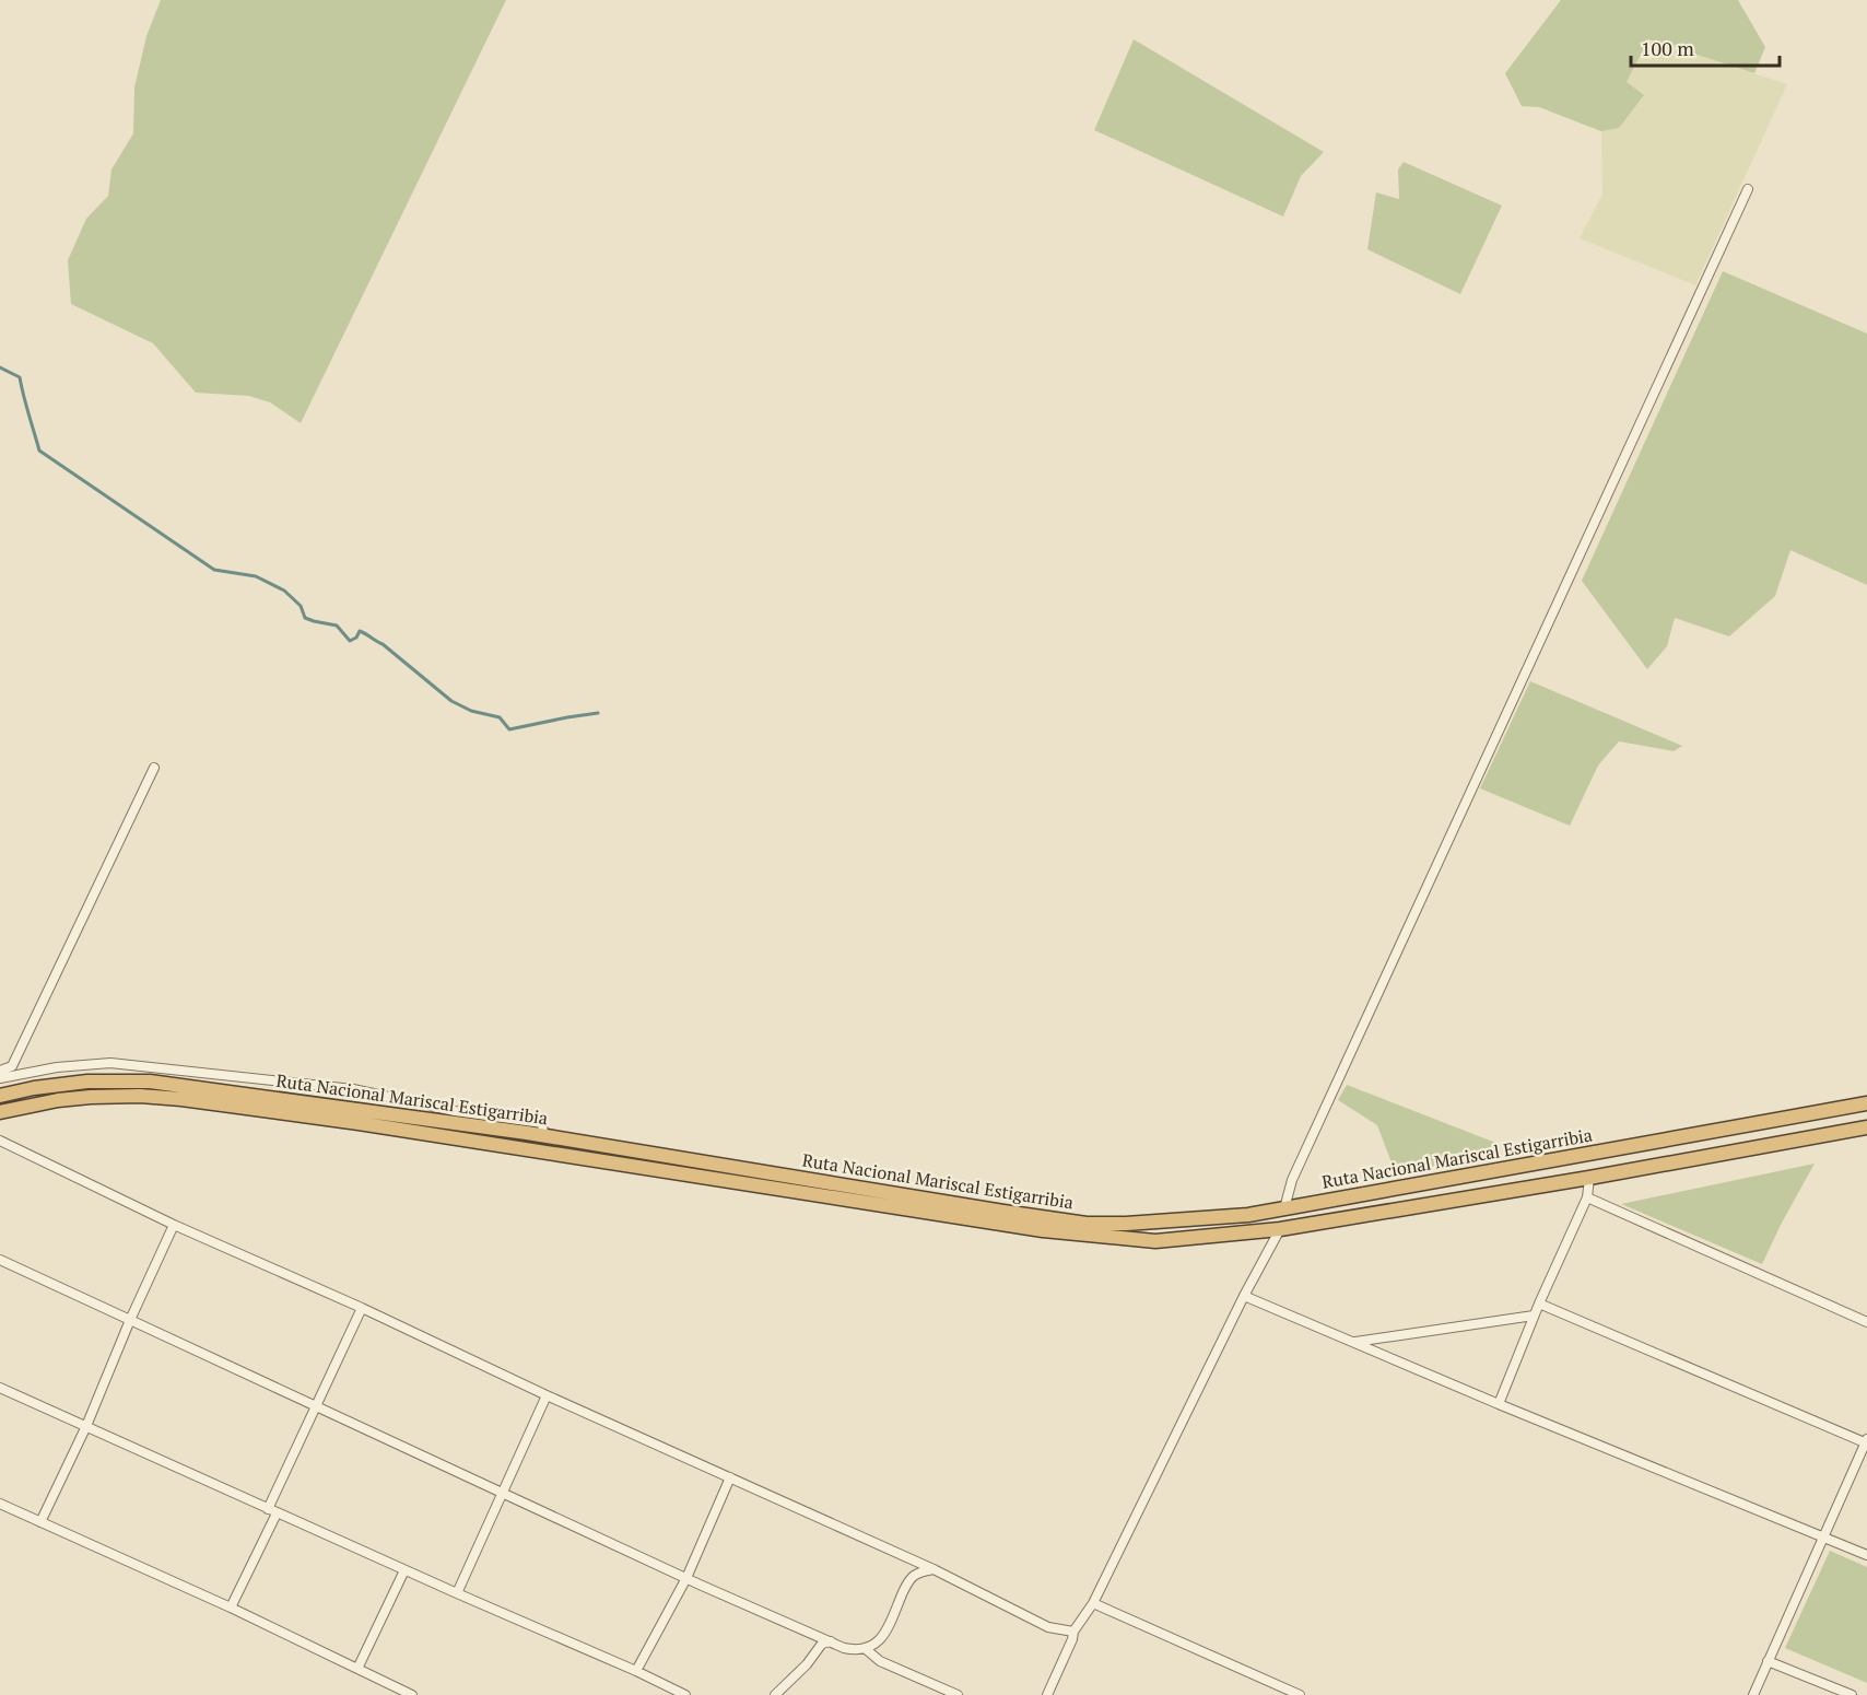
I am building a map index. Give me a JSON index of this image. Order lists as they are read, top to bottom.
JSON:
{
  "streets": {
    "highway": ["Ruta Nacional Mariscal Estigarribia"]
  },
  "scale_bar": "100 m"
}
